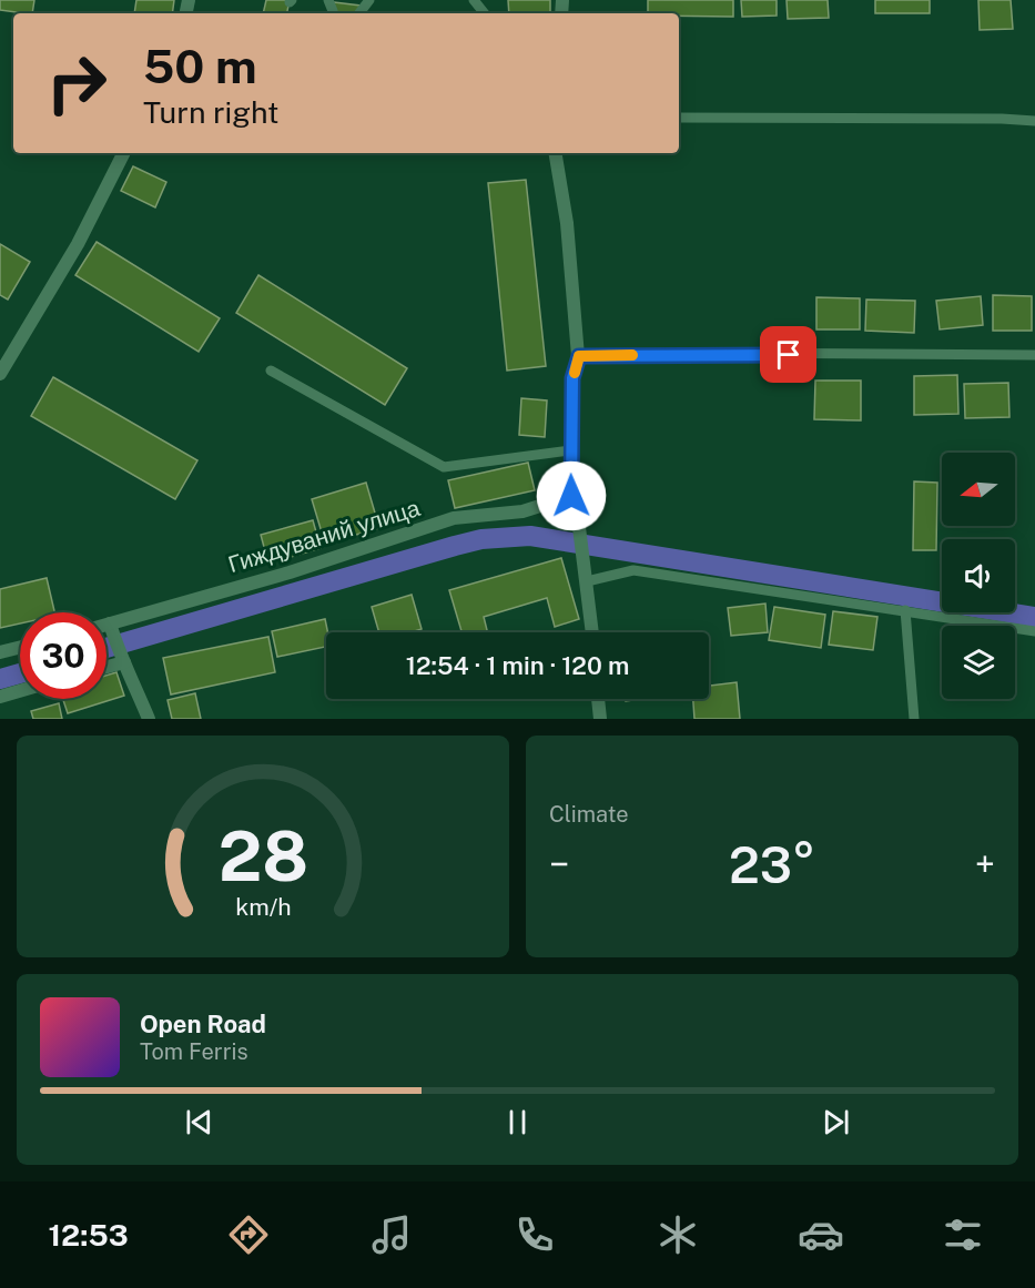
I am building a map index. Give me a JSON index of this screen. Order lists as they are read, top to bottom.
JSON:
{
  "streets": {
    "street": ["Гиждуваний улица"]
  },
  "north": "left",
  "page": {
    "turn": ["50 m", "Turn right"],
    "limit": "30",
    "trip": "12:54 · 1 min · 120 m",
    "tile": "Climate",
    "heat": ["−", "23°", "+"],
    "song": ["Open Road", "Tom Ferris"],
    "tabs": "12:53",
    "gauge": ["28", "km/h"]
  }
}
